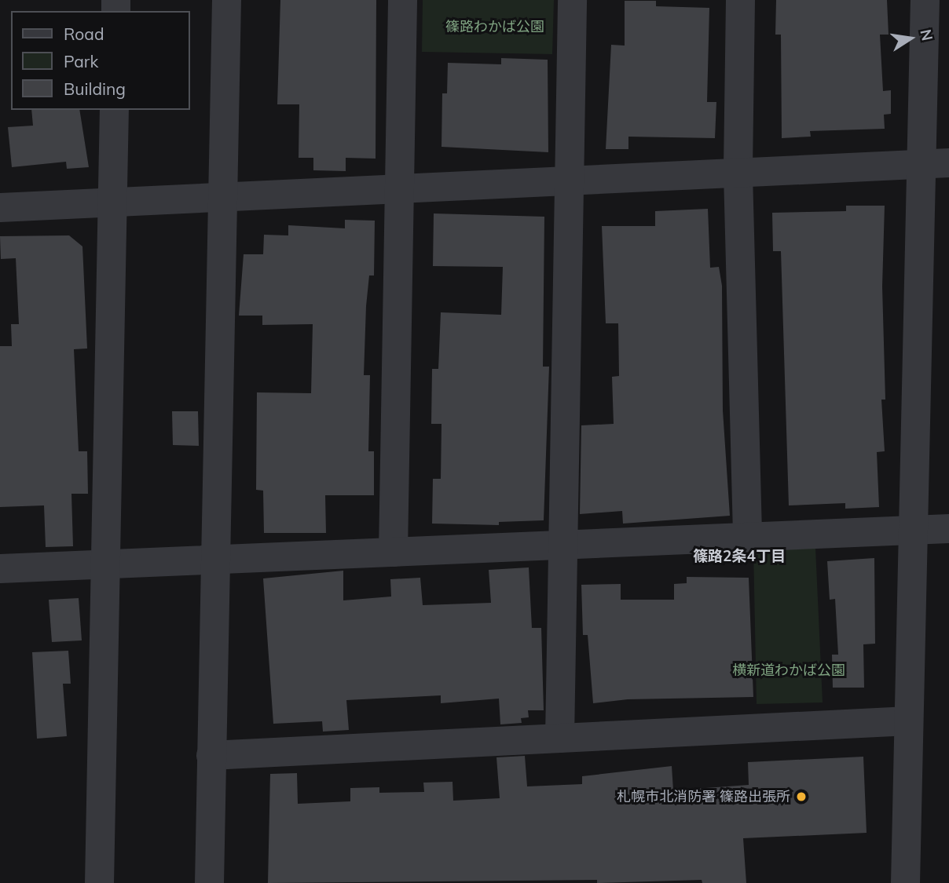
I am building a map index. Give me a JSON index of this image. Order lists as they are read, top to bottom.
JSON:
{
  "districts": ["篠路2条4丁目"],
  "parks": ["篠路わかば公園", "横新道わかば公園"],
  "places": ["札幌市北消防署 篠路出張所"],
  "legend": ["Road", "Park", "Building"],
  "north": "right"
}
